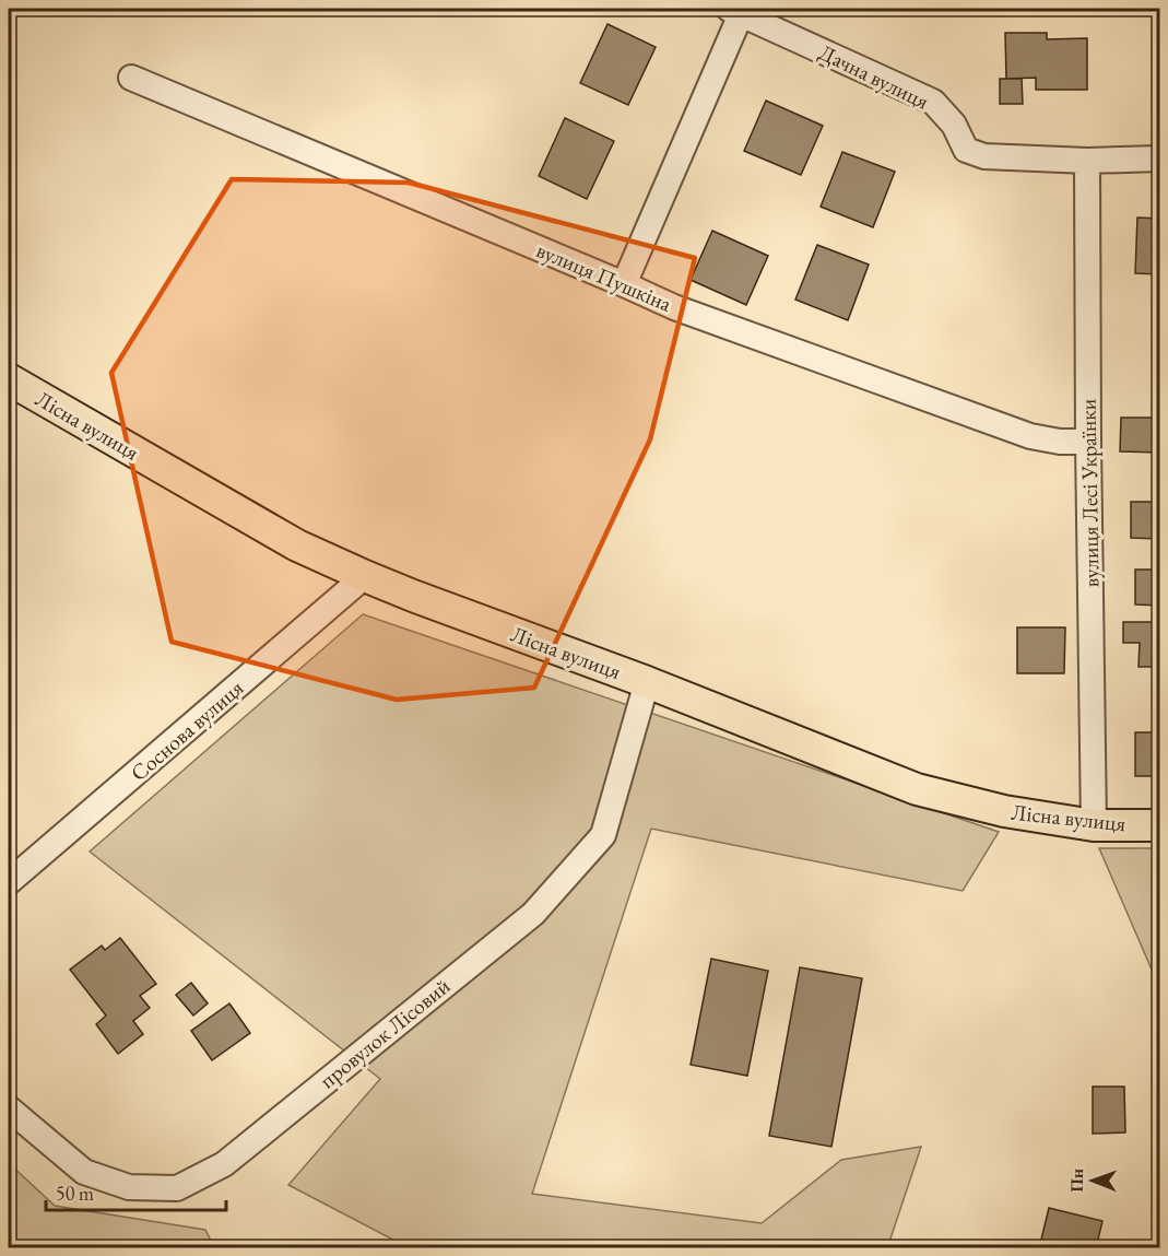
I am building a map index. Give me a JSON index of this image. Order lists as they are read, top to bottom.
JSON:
{
  "streets": {
    "main road": ["Лісна вулиця"],
    "street": [
      "Дачна вулиця",
      "вулиця Пушкіна",
      "вулиця Лесі Українки",
      "Соснова вулиця",
      "провулок Лісовий"
    ]
  },
  "crossings": [
    ["Дачна вулиця", "вулиця Лесі Українки"],
    ["вулиця Пушкіна", "вулиця Лесі Українки"],
    ["Лісна вулиця", "вулиця Лесі Українки"],
    ["Лісна вулиця", "Соснова вулиця"],
    ["Лісна вулиця", "провулок Лісовий"]
  ],
  "scale_bar": "50 m",
  "north": "left"
}
